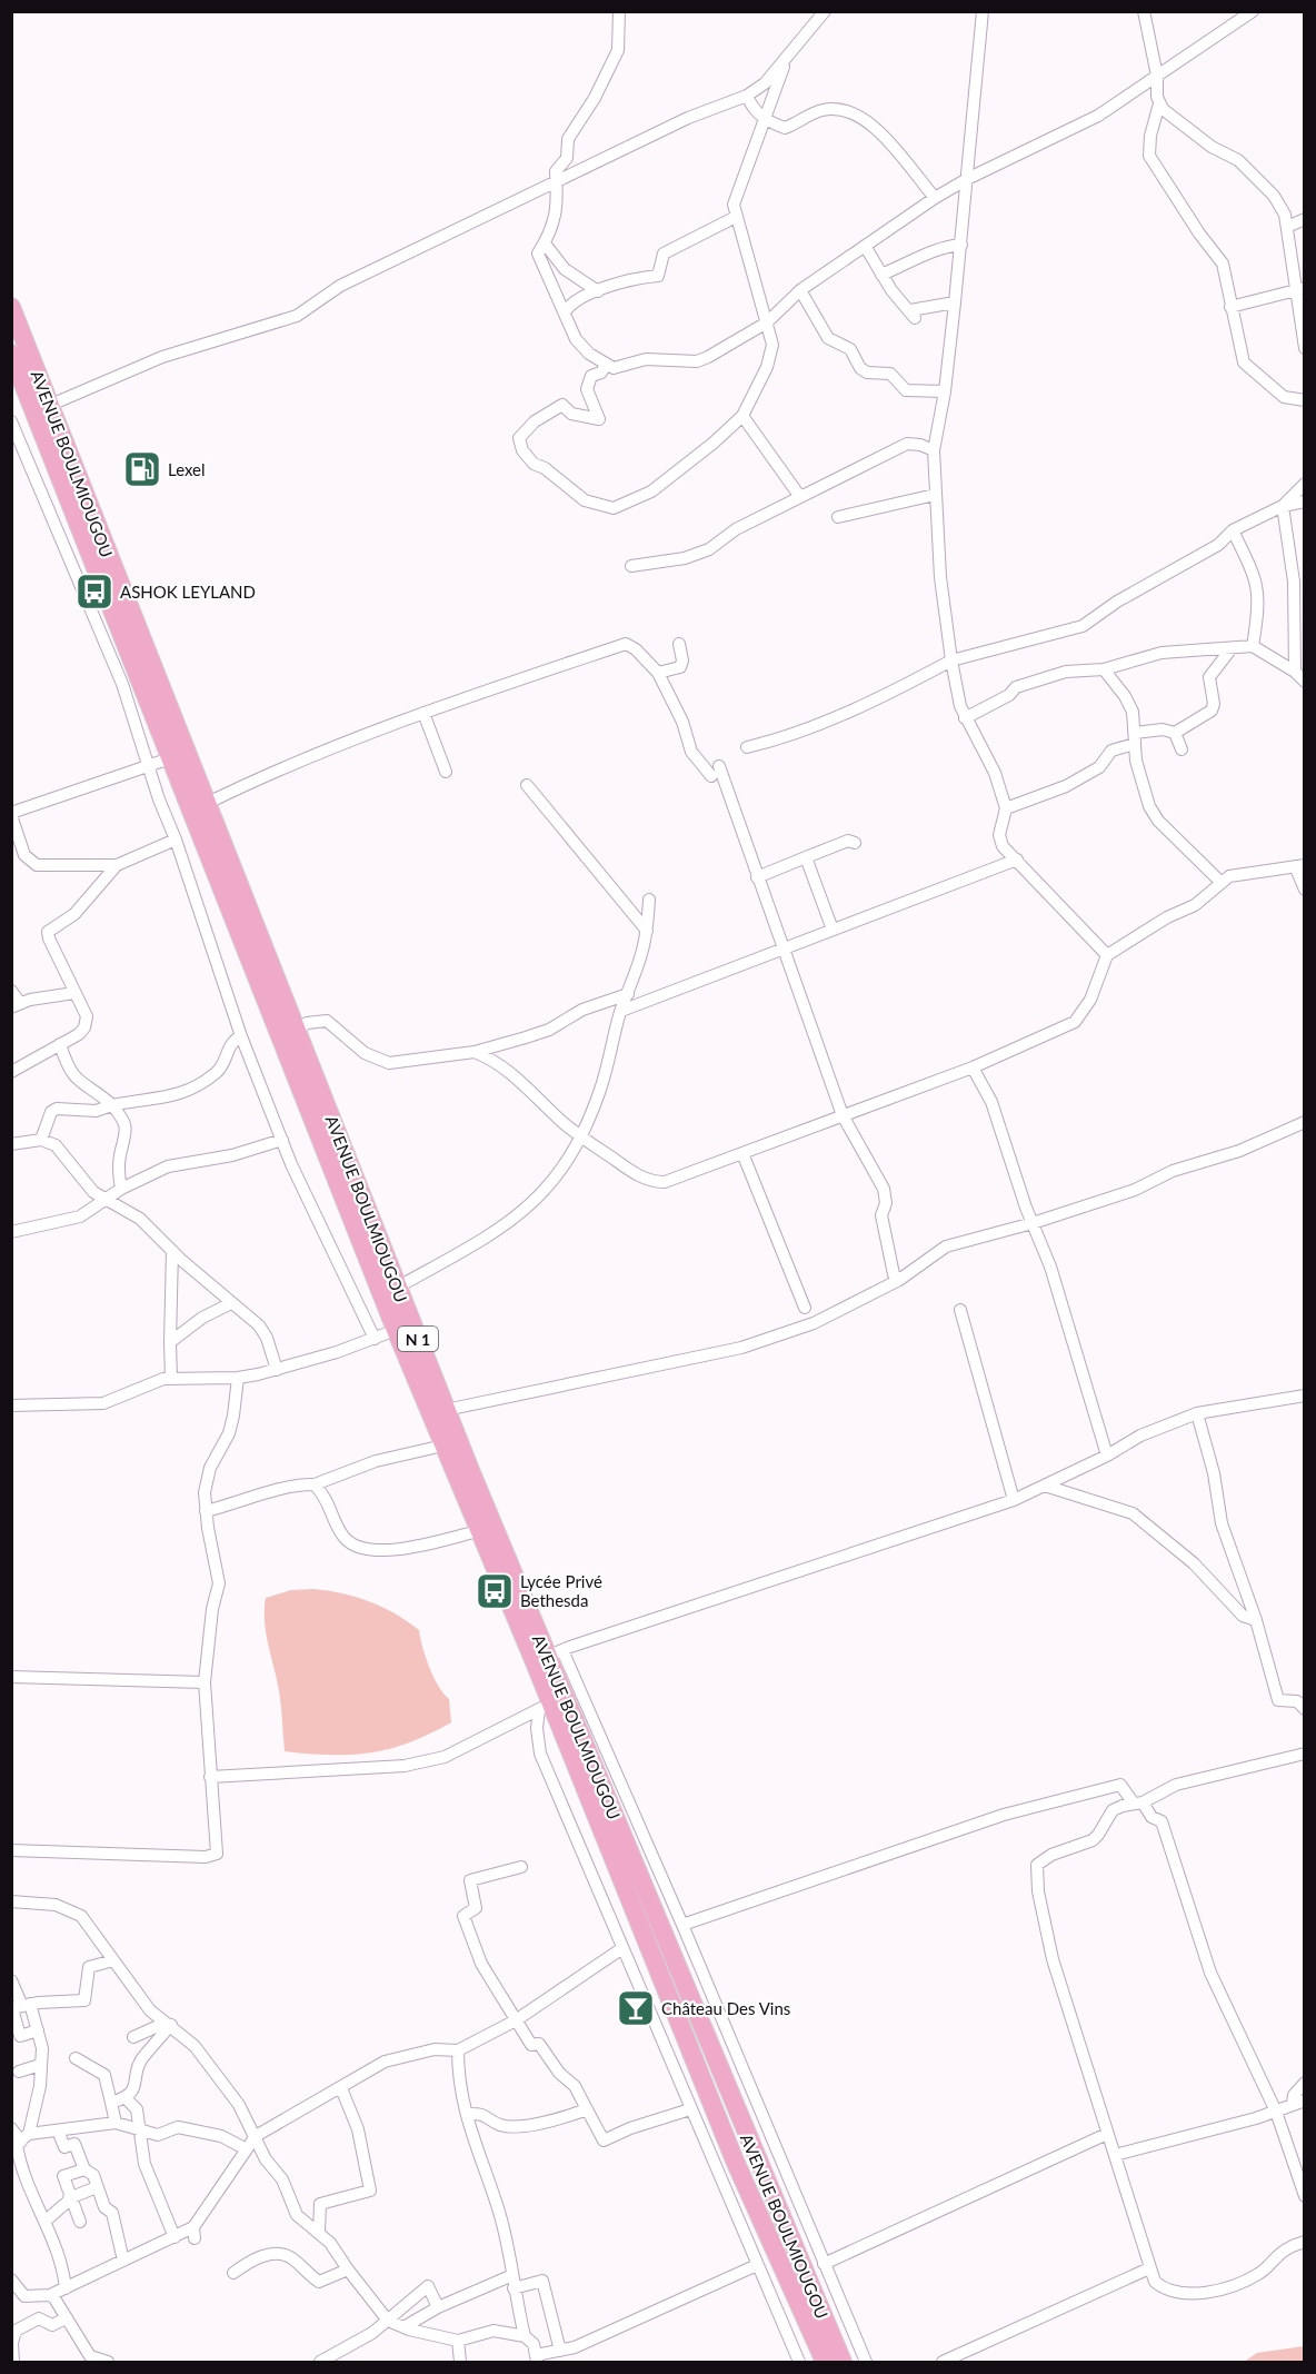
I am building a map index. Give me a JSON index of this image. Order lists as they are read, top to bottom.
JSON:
{
  "streets": {
    "highway": ["AVENUE BOULMIOUGOU", "N 1"]
  },
  "places": {
    "fuel station": ["Lexel"],
    "bus stop": ["ASHOK LEYLAND", "Lycée Privé Bethesda"],
    "bar": ["Château Des Vins"]
  }
}
